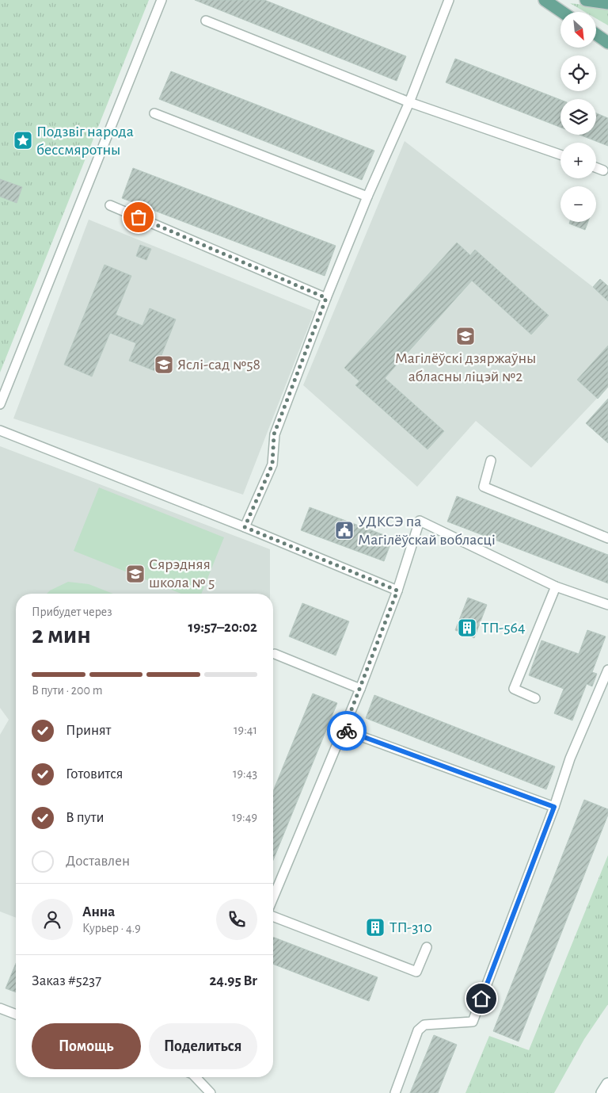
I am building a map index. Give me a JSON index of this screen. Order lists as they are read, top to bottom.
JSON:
{
  "places": {
    "place": ["Подзвіг народа бессмяротны"],
    "school or university": ["Магілёўскі дзяржаўны абласны ліцэй №2", "Яслі-сад №58", "Сярэдняя школа № 5"],
    "public building": ["УДКСЭ па Магілёўскай вобласці"],
    "building": ["ТП-564", "ТП-310"]
  },
  "north": "bottom right",
  "page": {
    "map_buttons": ["+", "−"],
    "heading": ["2 мин", "Прибудет через", "19:57–20:02"],
    "panel": [
      "Анна",
      "Курьер · 4.9",
      "Заказ #5237",
      "24.95 Br"
    ],
    "bar": "В пути · 200 m",
    "list": [
      ["Принят", "19:41"],
      ["Готовится", "19:43"],
      ["В пути", "19:49"],
      "Доставлен"
    ],
    "buttons": ["Помощь", "Поделиться"]
  }
}
